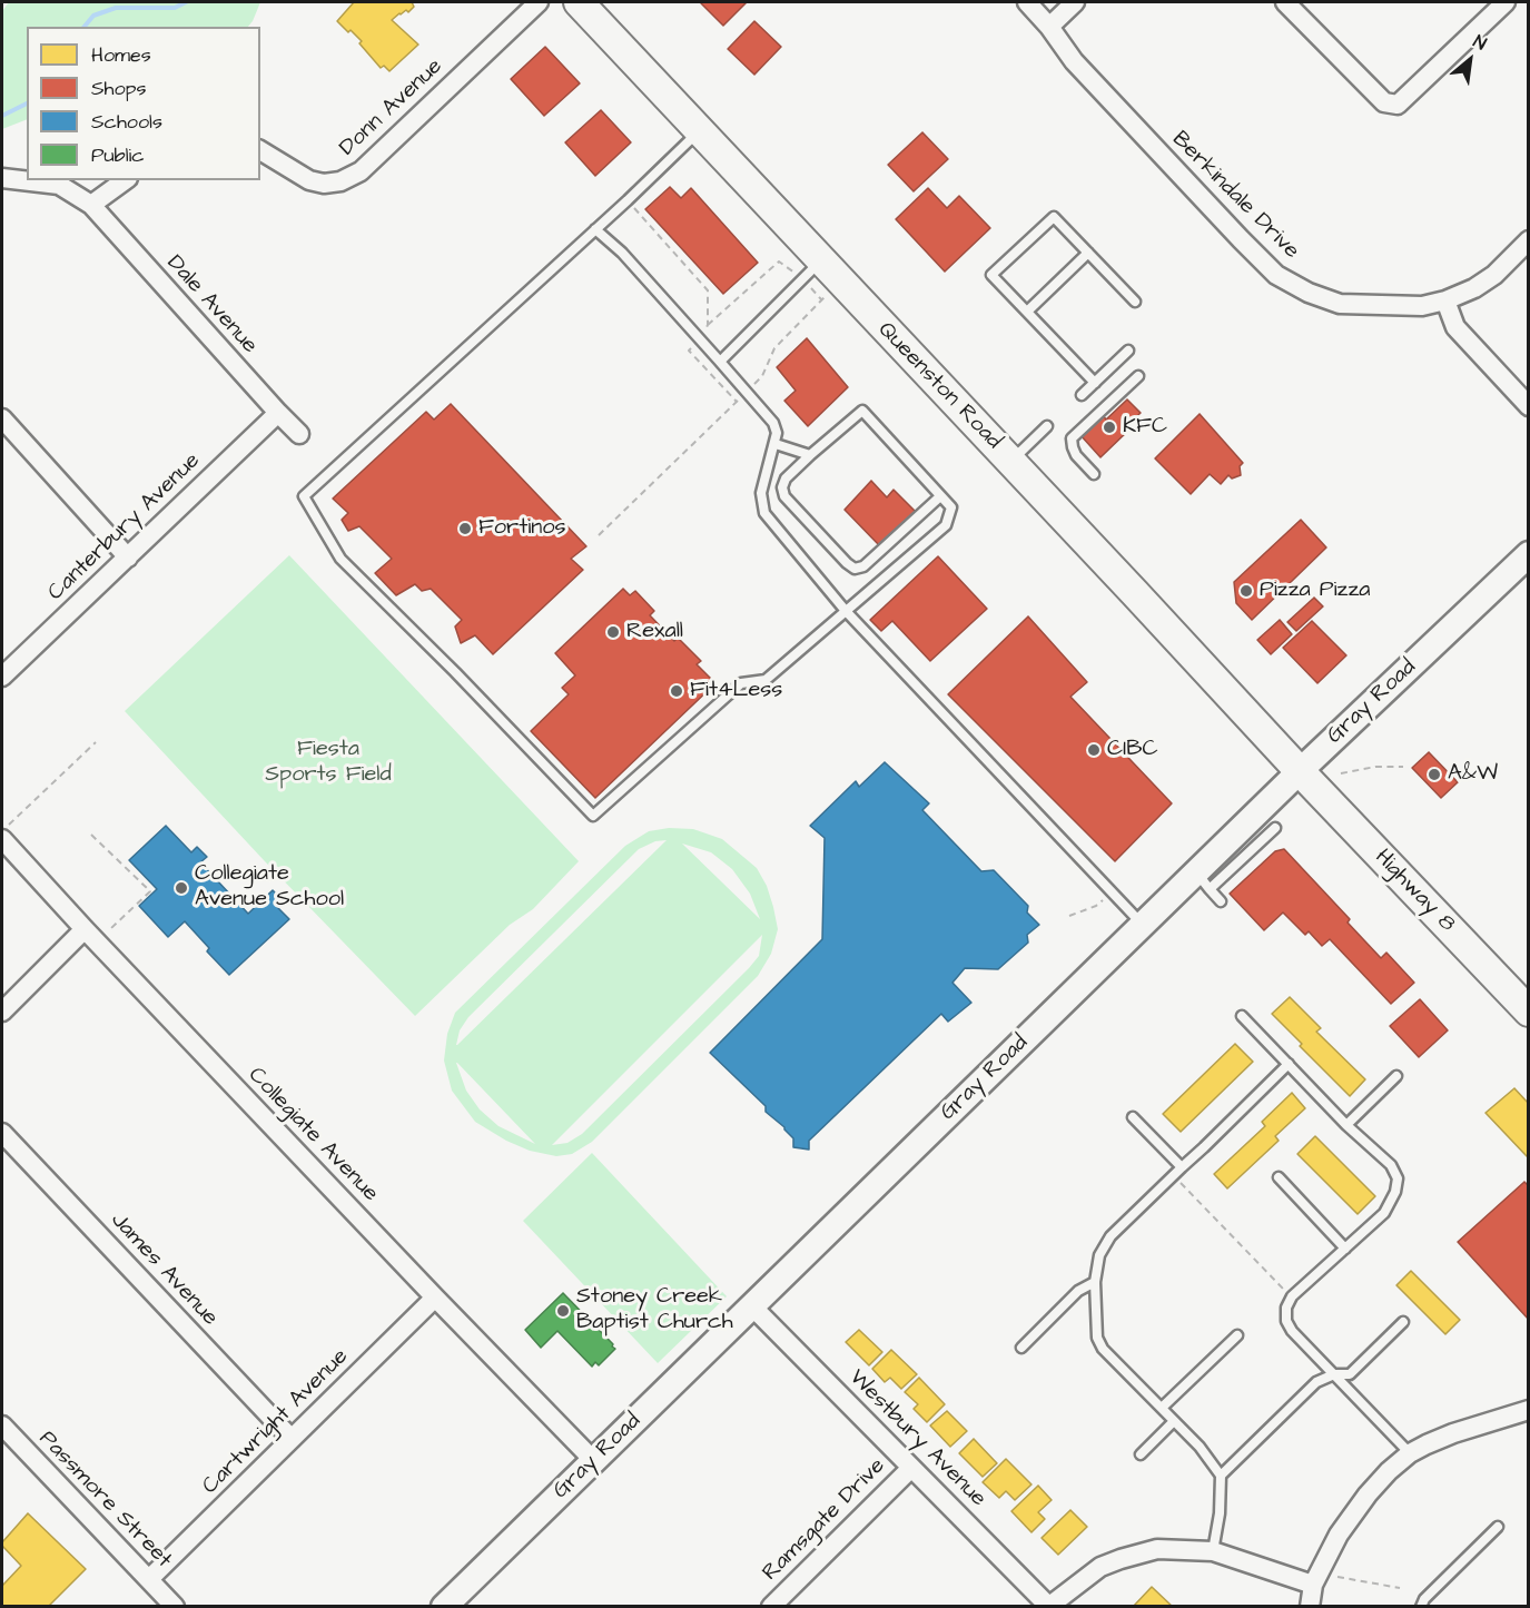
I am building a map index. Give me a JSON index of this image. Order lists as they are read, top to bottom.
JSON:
{
  "streets": {
    "main road": ["Queenston Road", "Gray Road", "Highway 8"],
    "street": [
      "Donn Avenue",
      "Berkindale Drive",
      "Dale Avenue",
      "Canterbury Avenue",
      "Collegiate Avenue",
      "James Avenue",
      "Cartwright Avenue",
      "Westbury Avenue",
      "Passmore Street",
      "Ramsgate Drive"
    ]
  },
  "crossings": [
    ["Dale Avenue", "Canterbury Avenue"],
    ["Queenston Road", "Gray Road"],
    ["Queenston Road", "Highway 8"],
    ["Gray Road", "Highway 8"],
    ["Gray Road", "Collegiate Avenue"],
    ["Gray Road", "Westbury Avenue"],
    ["Collegiate Avenue", "Cartwright Avenue"],
    ["James Avenue", "Cartwright Avenue"],
    ["Cartwright Avenue", "Passmore Street"],
    ["Westbury Avenue", "Ramsgate Drive"]
  ],
  "parks": ["Fiesta Sports Field"],
  "places": [
    "KFC",
    "Fortinos",
    "Pizza Pizza",
    "Rexall",
    "Fit4Less",
    "CIBC",
    "A&W",
    "Collegiate Avenue School",
    "Stoney Creek Baptist Church"
  ],
  "legend": [
    "Homes",
    "Shops",
    "Schools",
    "Public"
  ],
  "north": "top right"
}
